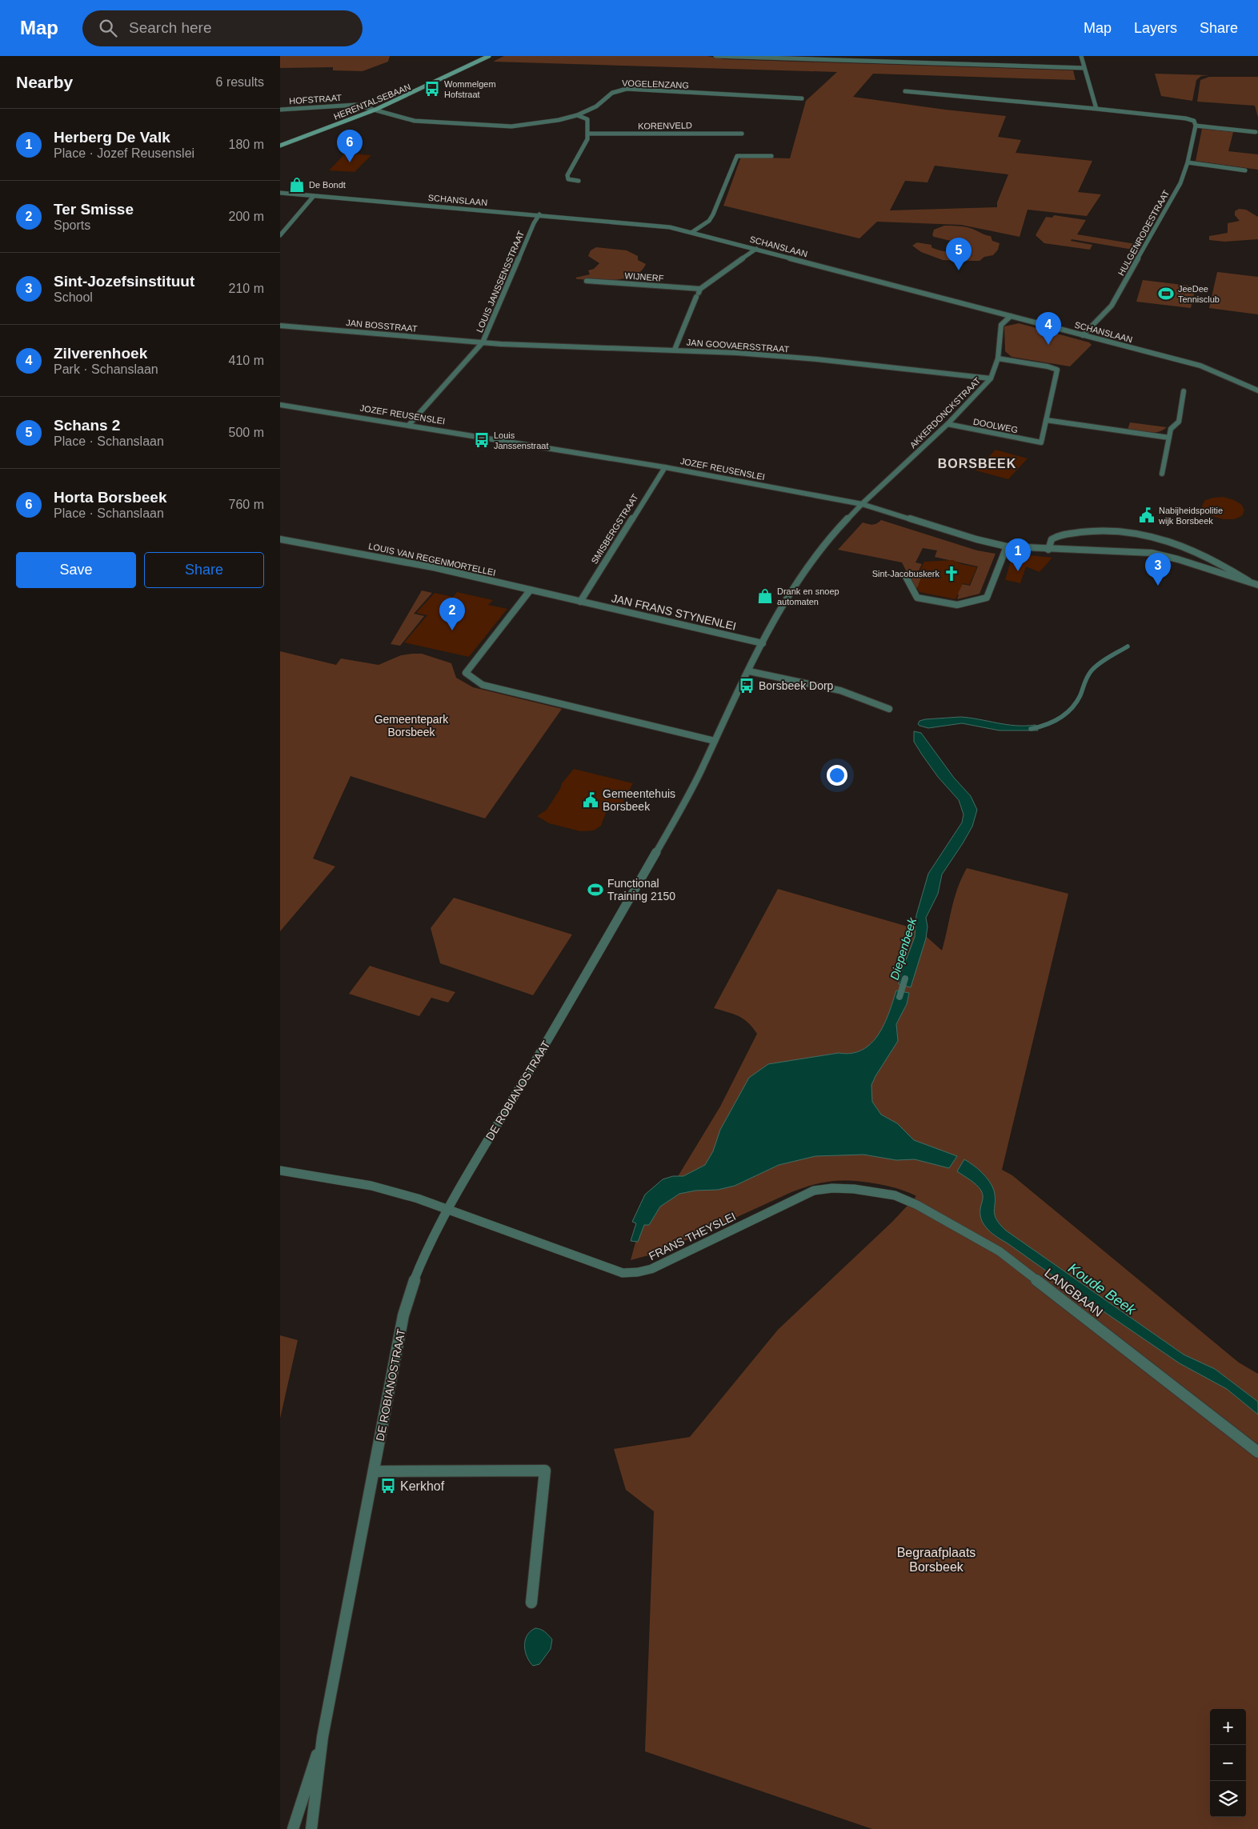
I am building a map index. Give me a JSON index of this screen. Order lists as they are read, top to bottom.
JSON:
{
  "streets": {
    "main road": ["HERENTALSEBAAN"],
    "street": [
      "VOGELENZANG",
      "HOFSTRAAT",
      "KORENVELD",
      "SCHANSLAAN",
      "HULGENRODESTRAAT",
      "WIJNERF",
      "LOUIS JANSSENSSTRAAT",
      "JAN BOSSTRAAT",
      "JAN GOOVAERSSTRAAT",
      "AKKERDONCKSTRAAT",
      "JOZEF REUSENSLEI",
      "DOOLWEG",
      "SMISBERGSTRAAT",
      "LOUIS VAN REGENMORTELLEI",
      "JAN FRANS STYNENLEI",
      "DE ROBIANOSTRAAT",
      "FRANS THEYSLEI",
      "LANGBAAN"
    ]
  },
  "crossings": [
    ["VOGELENZANG", "HOFSTRAAT"],
    ["VOGELENZANG", "HERENTALSEBAAN"],
    ["HOFSTRAAT", "HERENTALSEBAAN"],
    ["SCHANSLAAN", "HULGENRODESTRAAT"],
    ["SCHANSLAAN", "LOUIS JANSSENSSTRAAT"],
    ["SCHANSLAAN", "AKKERDONCKSTRAAT"],
    ["LOUIS JANSSENSSTRAAT", "JAN BOSSTRAAT"],
    ["LOUIS JANSSENSSTRAAT", "JAN GOOVAERSSTRAAT"],
    ["LOUIS JANSSENSSTRAAT", "JOZEF REUSENSLEI"],
    ["JAN BOSSTRAAT", "JAN GOOVAERSSTRAAT"],
    ["JAN GOOVAERSSTRAAT", "AKKERDONCKSTRAAT"],
    ["AKKERDONCKSTRAAT", "JOZEF REUSENSLEI"],
    ["AKKERDONCKSTRAAT", "DOOLWEG"],
    ["AKKERDONCKSTRAAT", "DE ROBIANOSTRAAT"],
    ["JOZEF REUSENSLEI", "SMISBERGSTRAAT"],
    ["JOZEF REUSENSLEI", "DE ROBIANOSTRAAT"],
    ["SMISBERGSTRAAT", "LOUIS VAN REGENMORTELLEI"],
    ["SMISBERGSTRAAT", "JAN FRANS STYNENLEI"],
    ["LOUIS VAN REGENMORTELLEI", "JAN FRANS STYNENLEI"],
    ["JAN FRANS STYNENLEI", "DE ROBIANOSTRAAT"],
    ["DE ROBIANOSTRAAT", "FRANS THEYSLEI"],
    ["FRANS THEYSLEI", "LANGBAAN"]
  ],
  "districts": ["BORSBEEK"],
  "water": ["Diepenbeek", "Koude Beek"],
  "parks": ["Gemeentepark Borsbeek", "Begraafplaats Borsbeek"],
  "places": {
    "bus stop": [
      "Wommelgem Hofstraat",
      "Louis Janssenstraat",
      "Borsbeek Dorp",
      "Kerkhof"
    ],
    "shop": ["De Bondt", "Drank en snoep automaten"],
    "sports": ["JeeDee Tennisclub", "Functional Training 2150"],
    "public building": ["Nabijheidspolitie wijk Borsbeek", "Gemeentehuis Borsbeek"],
    "church": ["Sint-Jacobuskerk"]
  },
  "page": {
    "header": "Map",
    "search": "Search here",
    "nav": ["Map", "Layers", "Share"],
    "heading": ["Nearby", "6 results"],
    "list": [
      {
        "mark": "1",
        "name": "Herberg De Valk",
        "note": "Place · Jozef Reusenslei",
        "value": "180 m"
      },
      {
        "mark": "2",
        "name": "Ter Smisse",
        "note": "Sports",
        "value": "200 m"
      },
      {
        "mark": "3",
        "name": "Sint-Jozefsinstituut",
        "note": "School",
        "value": "210 m"
      },
      {
        "mark": "4",
        "name": "Zilverenhoek",
        "note": "Park · Schanslaan",
        "value": "410 m"
      },
      {
        "mark": "5",
        "name": "Schans 2",
        "note": "Place · Schanslaan",
        "value": "500 m"
      },
      {
        "mark": "6",
        "name": "Horta Borsbeek",
        "note": "Place · Schanslaan",
        "value": "760 m"
      }
    ],
    "pins": [
      "6",
      "5",
      "4",
      "1",
      "3",
      "2"
    ],
    "buttons": ["Save", "Share"],
    "map_buttons": ["+", "−"]
  }
}
